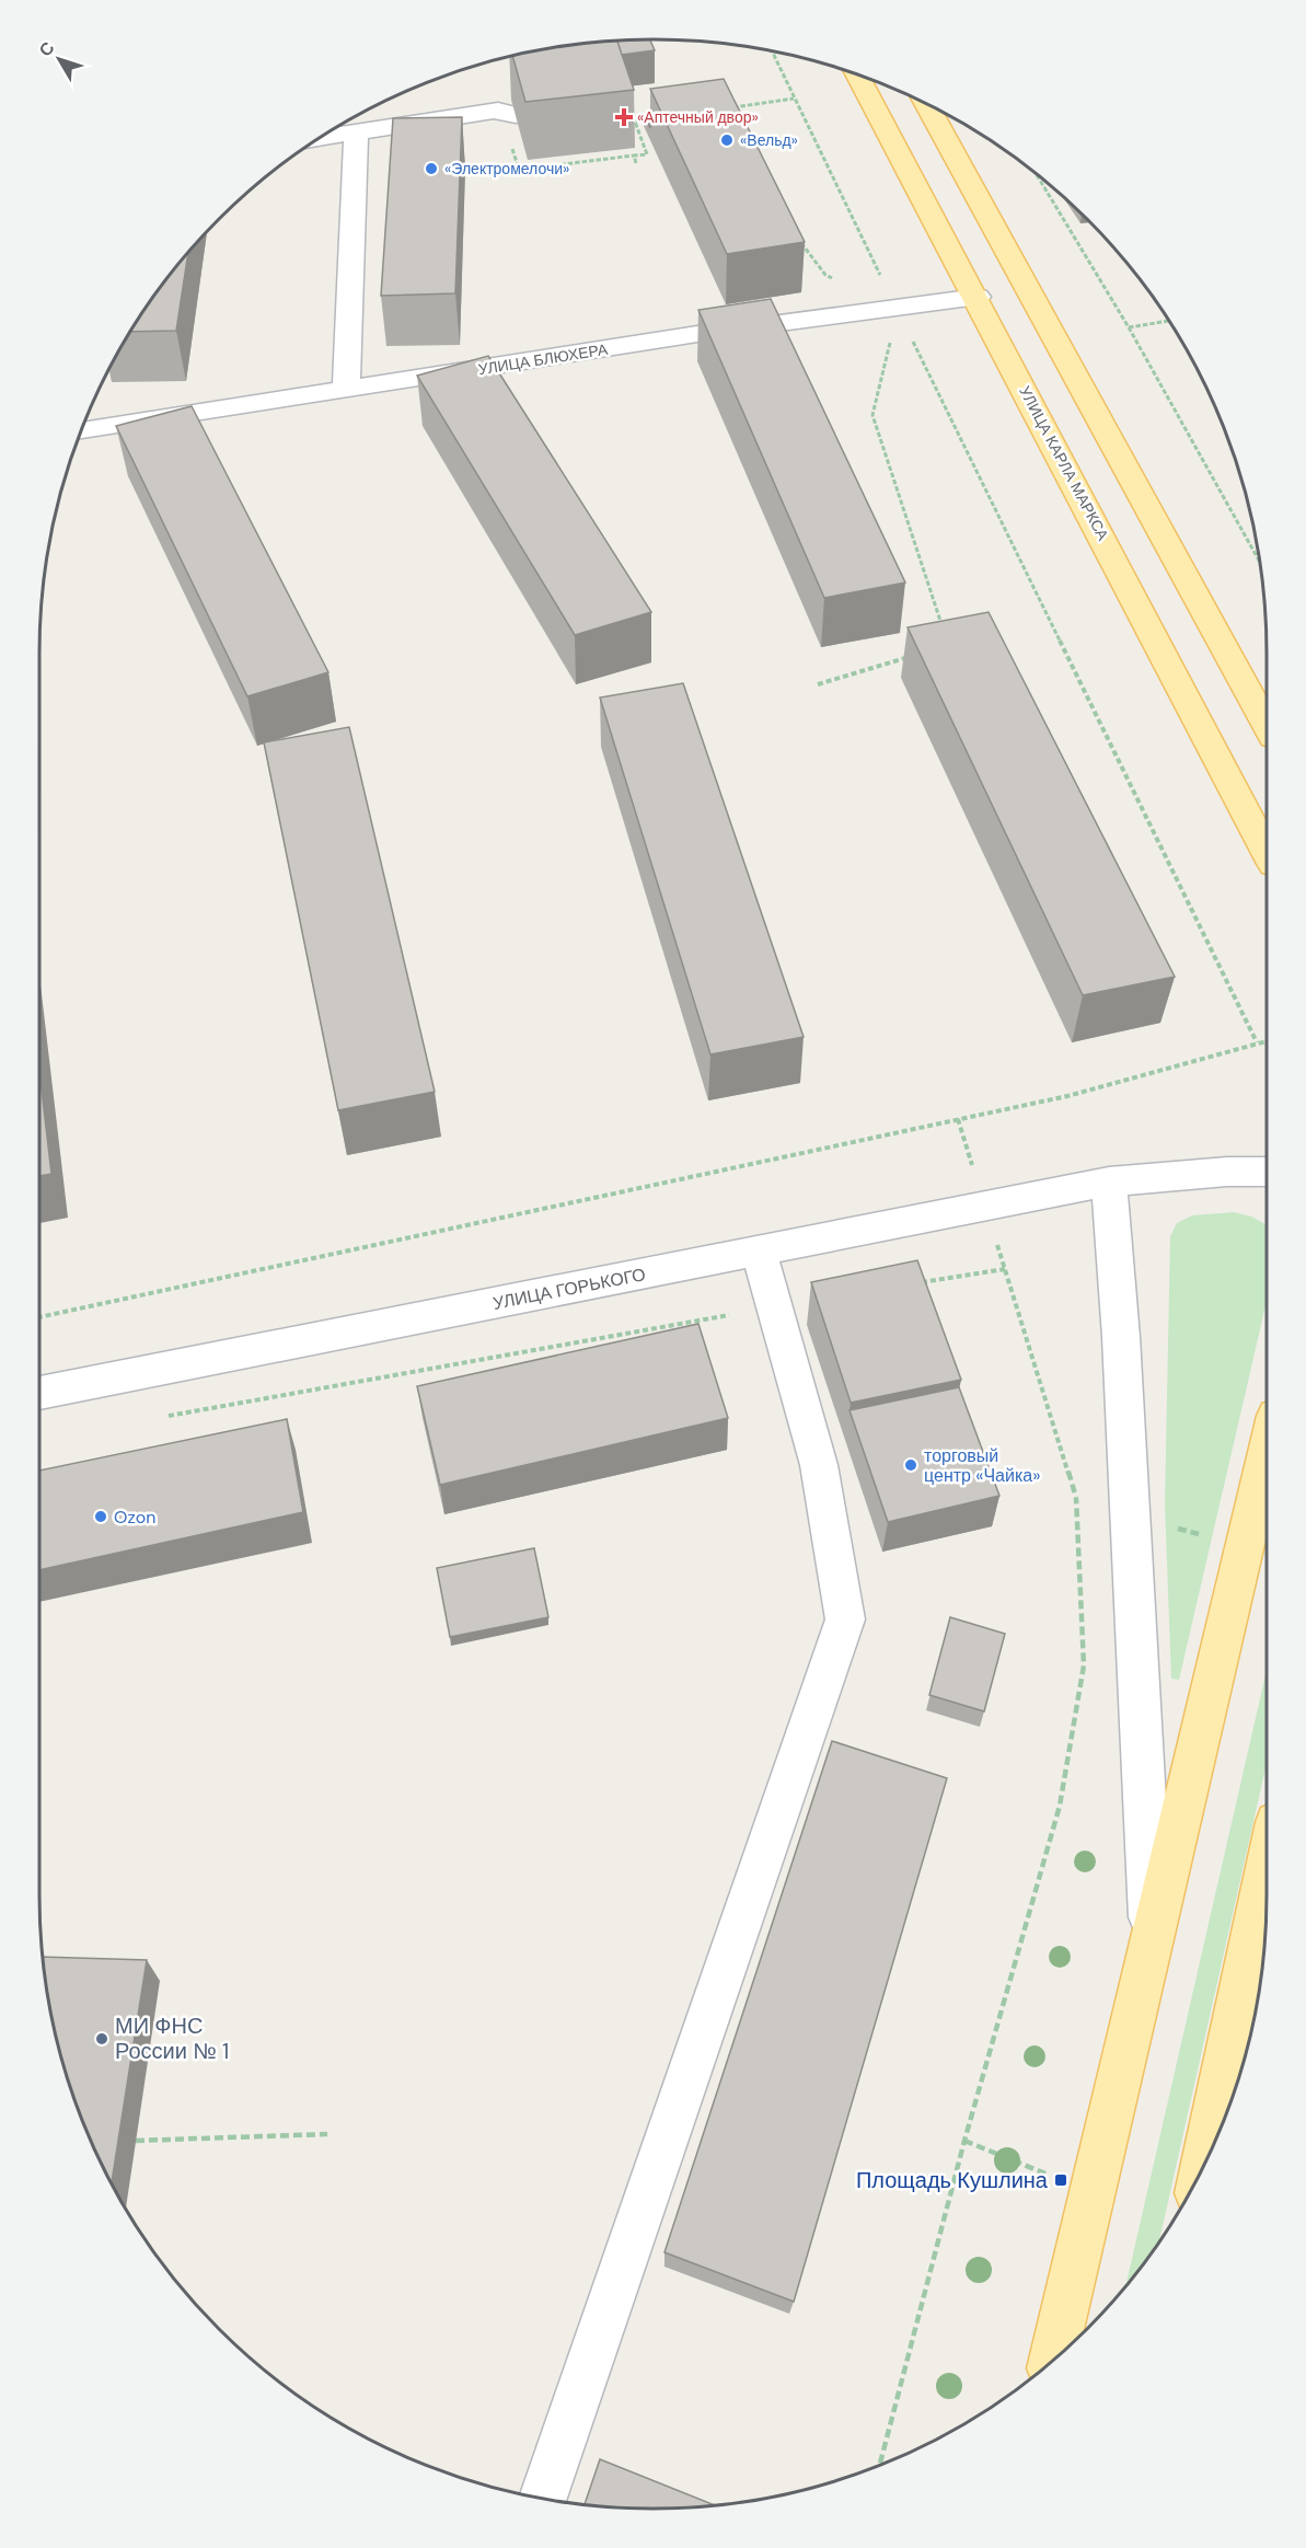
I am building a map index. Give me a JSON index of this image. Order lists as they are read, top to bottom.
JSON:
{
  "streets": {
    "main road": ["УЛИЦА КАРЛА МАРКСА"],
    "street": ["УЛИЦА БЛЮХЕРА", "УЛИЦА ГОРЬКОГО"]
  },
  "crossings": [
    ["УЛИЦА БЛЮХЕРА", "УЛИЦА КАРЛА МАРКСА"]
  ],
  "places": {
    "health": ["«Аптечный двор»"],
    "other": [
      "«Вельд»",
      "«Электромелочи»",
      "торговый центр «Чайка»",
      "Ozon",
      "МИ ФНС России № 1"
    ],
    "transit": ["Площадь Кушлина"]
  },
  "north": "top left"
}
